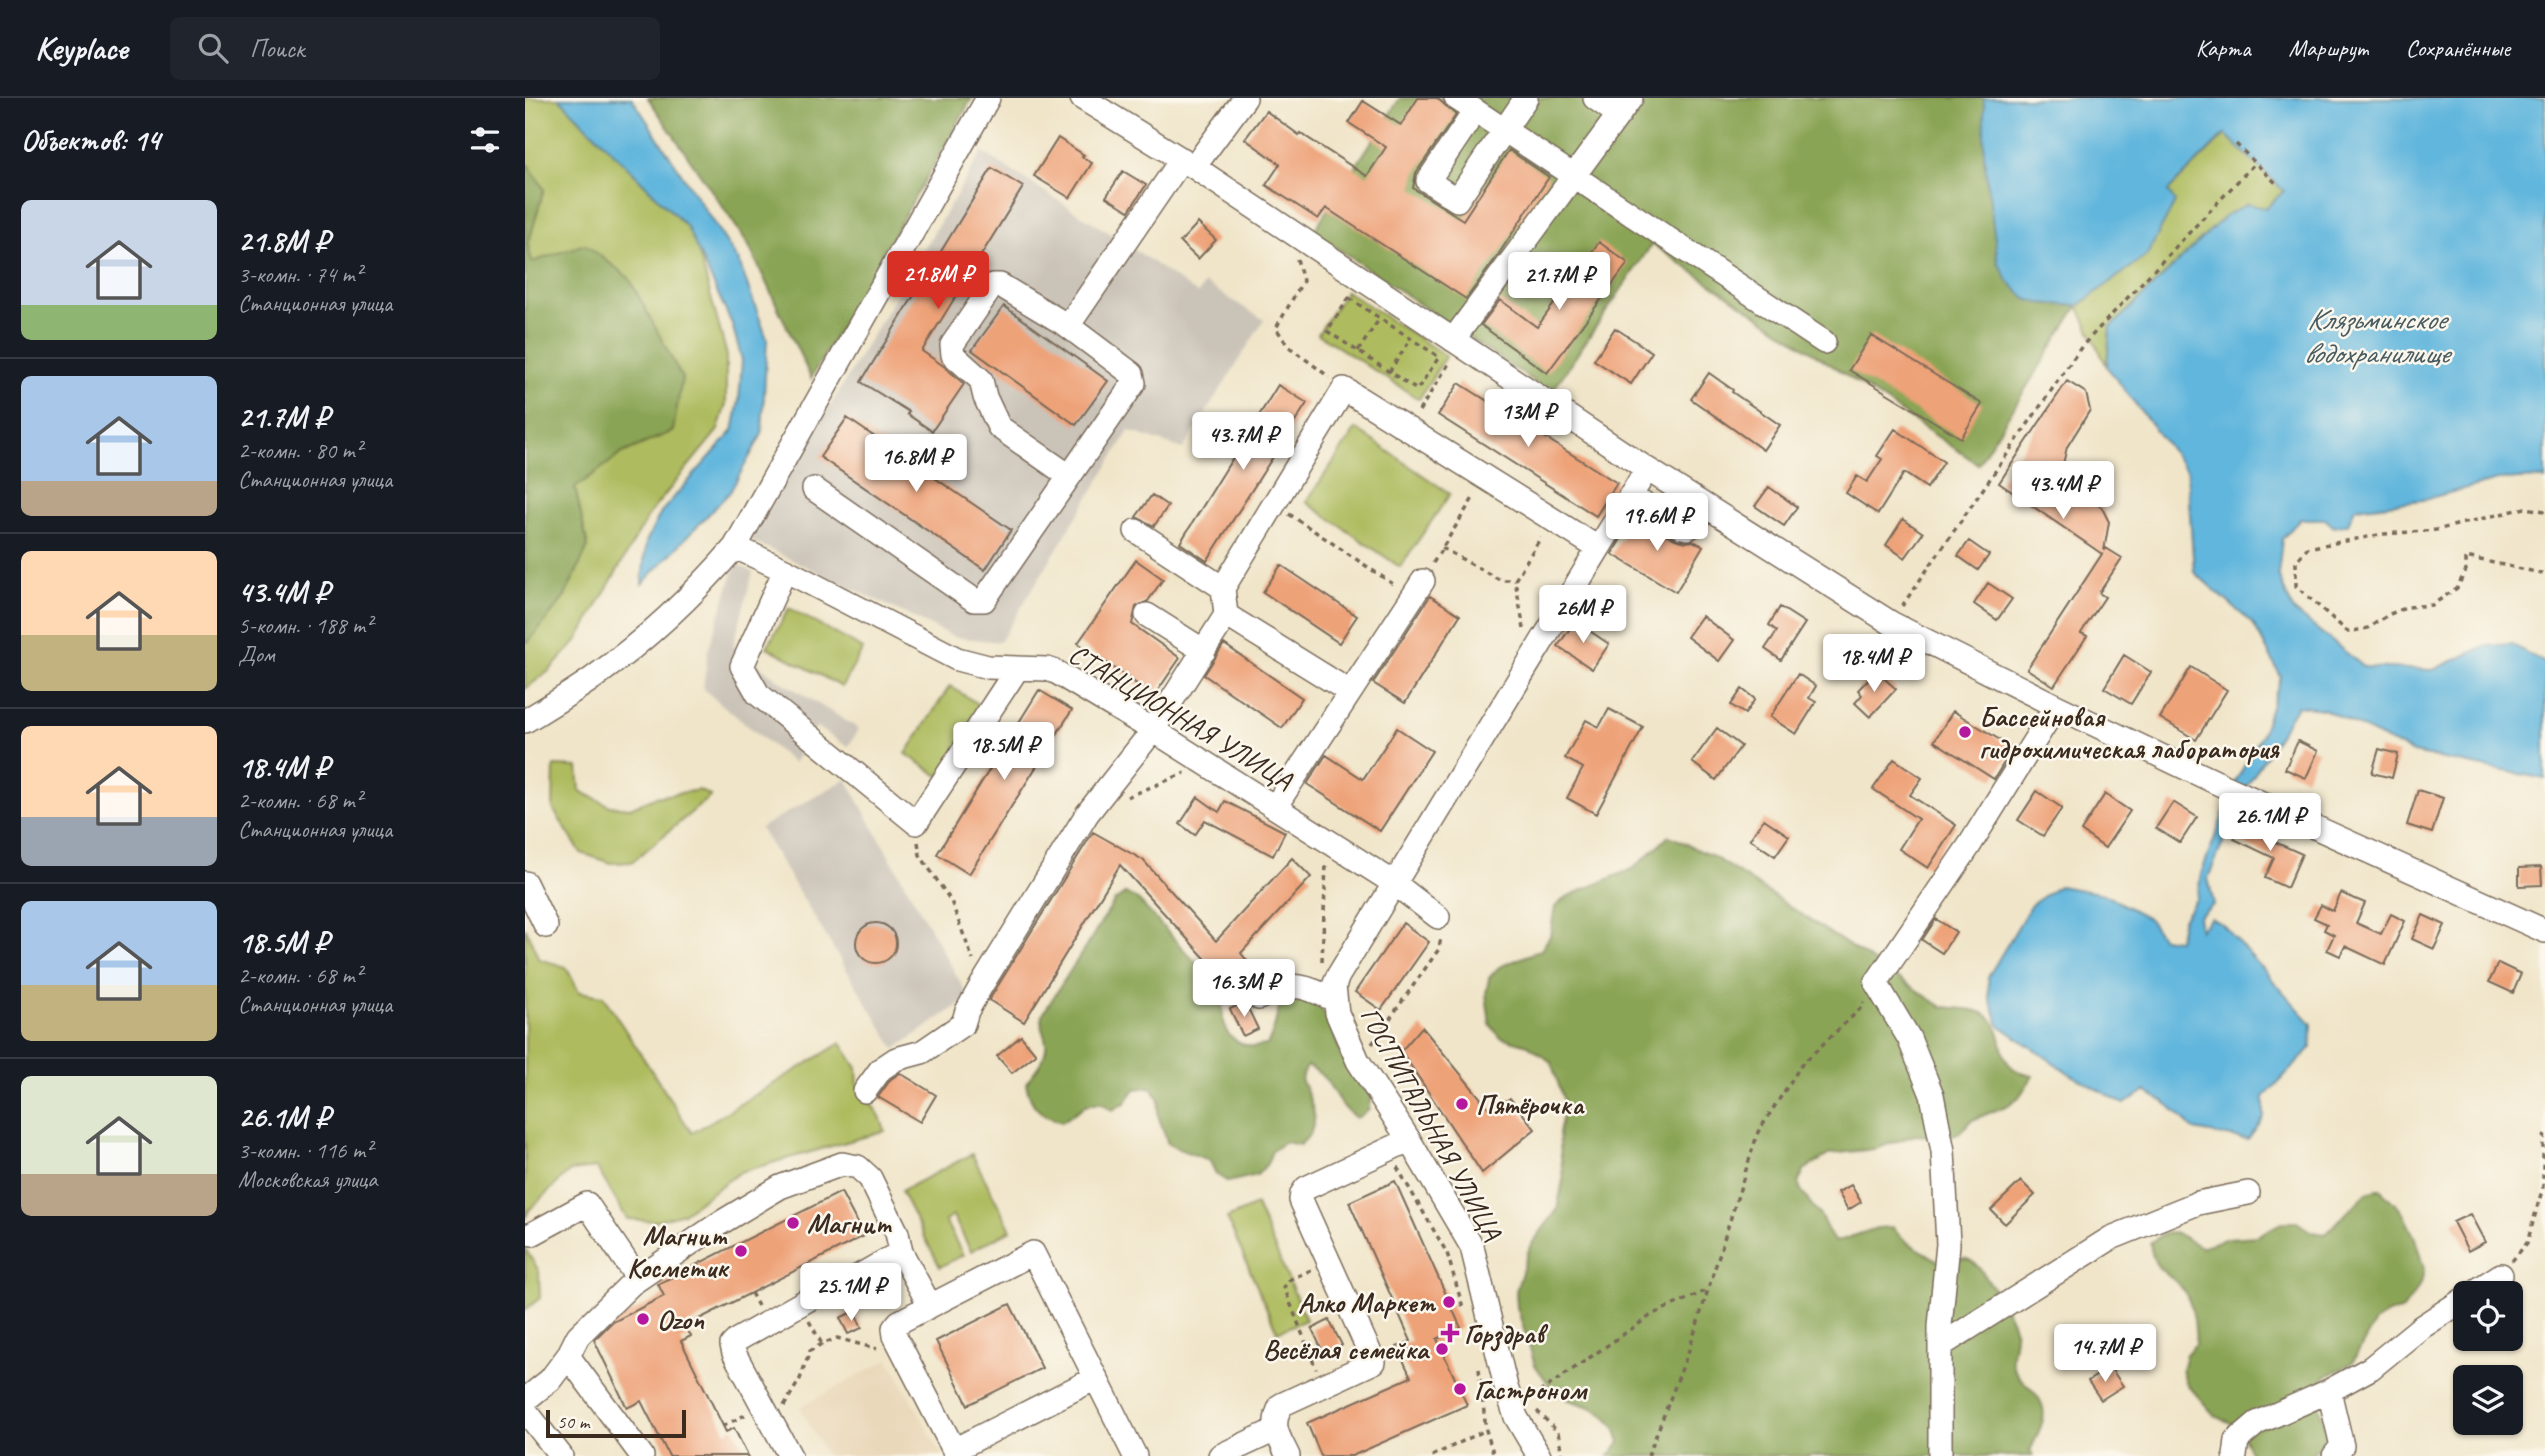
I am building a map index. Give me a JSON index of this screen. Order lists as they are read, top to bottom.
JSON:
{
  "streets": {
    "street": ["СТАНЦИОННАЯ УЛИЦА", "ГОСПИТАЛЬНАЯ УЛИЦА"]
  },
  "water": ["Клязьминское водохранилище"],
  "places": {
    "other": [
      "Бассейновая гидрохимическая лаборатория",
      "Пятёрочка",
      "Магнит",
      "Магнит Косметик",
      "Алко Маркет",
      "Ozon",
      "Весёлая семейка",
      "Гастроном"
    ],
    "health": ["Горздрав"]
  },
  "scale_bar": "50 m",
  "page": {
    "header": "Keyplace",
    "search": "Поиск",
    "nav": ["Карта", "Маршрут", "Сохранённые"],
    "heading": "Объектов: 14",
    "list": [
      {
        "name": "21.8M ₽",
        "note": "3-комн. · 74 m² · Станционная улица"
      },
      {
        "name": "21.7M ₽",
        "note": "2-комн. · 80 m² · Станционная улица"
      },
      {
        "name": "43.4M ₽",
        "note": "5-комн. · 188 m² · Дом"
      },
      {
        "name": "18.4M ₽",
        "note": "2-комн. · 68 m² · Станционная улица"
      },
      {
        "name": "18.5M ₽",
        "note": "2-комн. · 68 m² · Станционная улица"
      },
      {
        "name": "26.1M ₽",
        "note": "3-комн. · 116 m² · Московская улица"
      }
    ],
    "price": [
      "21.8M ₽",
      "21.7M ₽",
      "13M ₽",
      "43.7M ₽",
      "16.8M ₽",
      "43.4M ₽",
      "19.6M ₽",
      "26M ₽",
      "18.4M ₽",
      "18.5M ₽",
      "26.1M ₽",
      "16.3M ₽",
      "25.1M ₽",
      "14.7M ₽"
    ],
    "scale": "50 m"
  }
}
